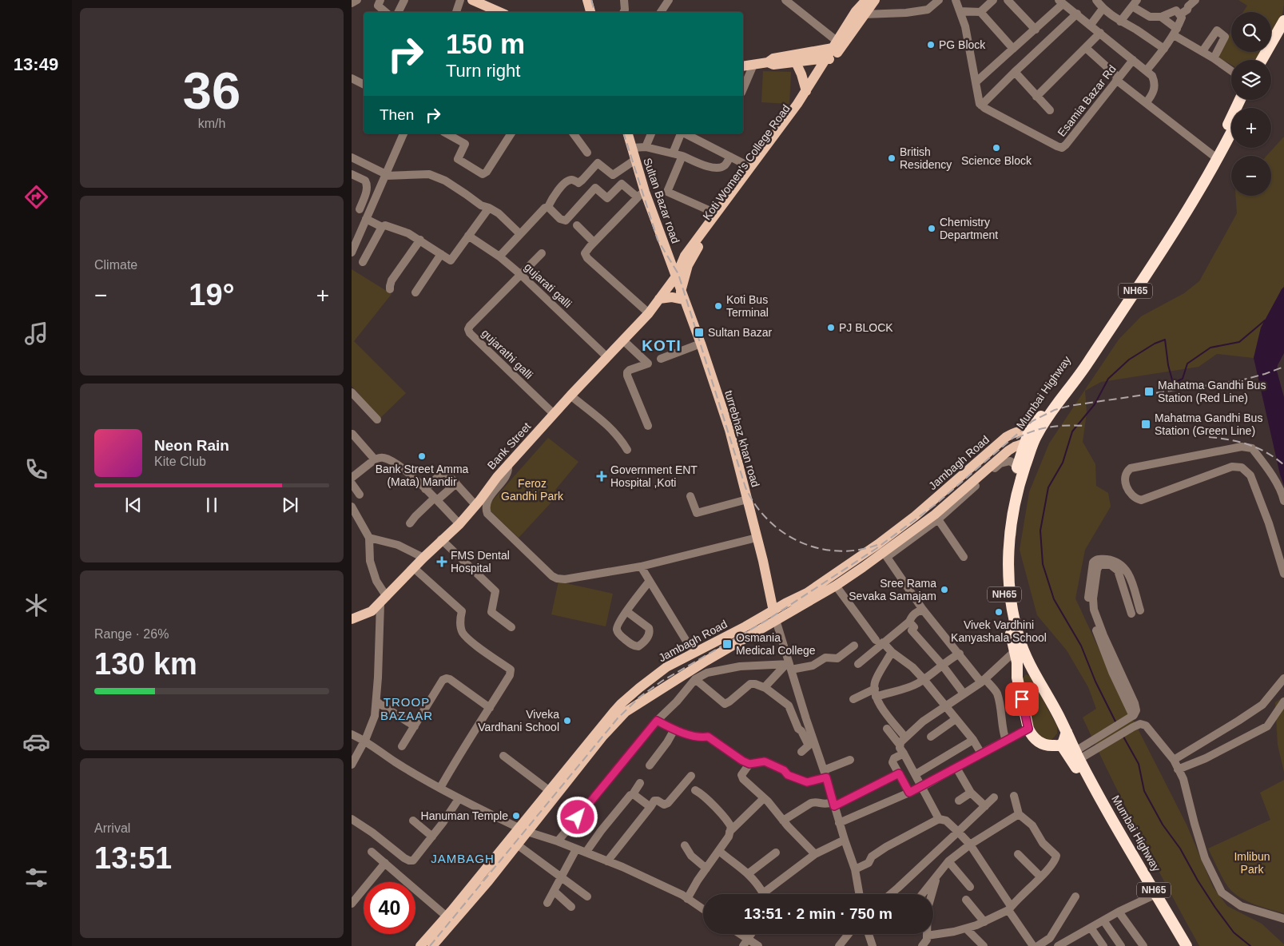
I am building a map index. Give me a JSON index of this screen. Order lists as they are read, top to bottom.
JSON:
{
  "streets": {
    "highway": ["NH65", "Mumbai Highway"],
    "main road": [
      "Koti Women's College Road",
      "Sultan Bazar road",
      "turrebhaz khan road",
      "Bank Street",
      "Jambagh Road"
    ],
    "street": ["Esamia Bazar Rd", "gujarati galli", "gujarathi galli"]
  },
  "crossings": [
    ["Koti Women's College Road", "Sultan Bazar road"],
    ["Koti Women's College Road", "turrebhaz khan road"],
    ["Koti Women's College Road", "Bank Street"],
    ["Sultan Bazar road", "turrebhaz khan road"],
    ["Sultan Bazar road", "Bank Street"],
    ["gujarati galli", "gujarathi galli"],
    ["gujarati galli", "Bank Street"],
    ["gujarathi galli", "Bank Street"],
    ["Mumbai Highway", "Jambagh Road"],
    ["turrebhaz khan road", "Bank Street"],
    ["turrebhaz khan road", "Jambagh Road"]
  ],
  "districts": ["KOTI", "TROOP BAZAAR", "JAMBAGH"],
  "parks": ["Feroz Gandhi Park", "Imlibun Park"],
  "places": {
    "other": [
      "PG Block",
      "Science Block",
      "British Residency",
      "Chemistry Department",
      "Koti Bus Terminal",
      "PJ BLOCK",
      "Bank Street Amma (Mata) Mandir",
      "Sree Rama Sevaka Samajam",
      "Vivek Vardhini Kanyashala School",
      "Viveka Vardhani School",
      "Hanuman Temple"
    ],
    "transit": [
      "Sultan Bazar",
      "Mahatma Gandhi Bus Station (Red Line)",
      "Mahatma Gandhi Bus Station (Green Line)",
      "Osmania Medical College"
    ],
    "health": ["Government ENT Hospital ,Koti", "FMS Dental Hospital"]
  },
  "page": {
    "tabs": "13:49",
    "tile": [
      ["36", "km/h"],
      "Climate",
      ["Range · 26%", "130 km"],
      ["Arrival", "13:51"]
    ],
    "map_buttons": ["+", "−"],
    "turn": ["150 m", "Turn right"],
    "then": "Then",
    "heat": ["−", "19°", "+"],
    "song": ["Neon Rain", "Kite Club"],
    "limit": "40",
    "trip": "13:51 · 2 min · 750 m"
  }
}
